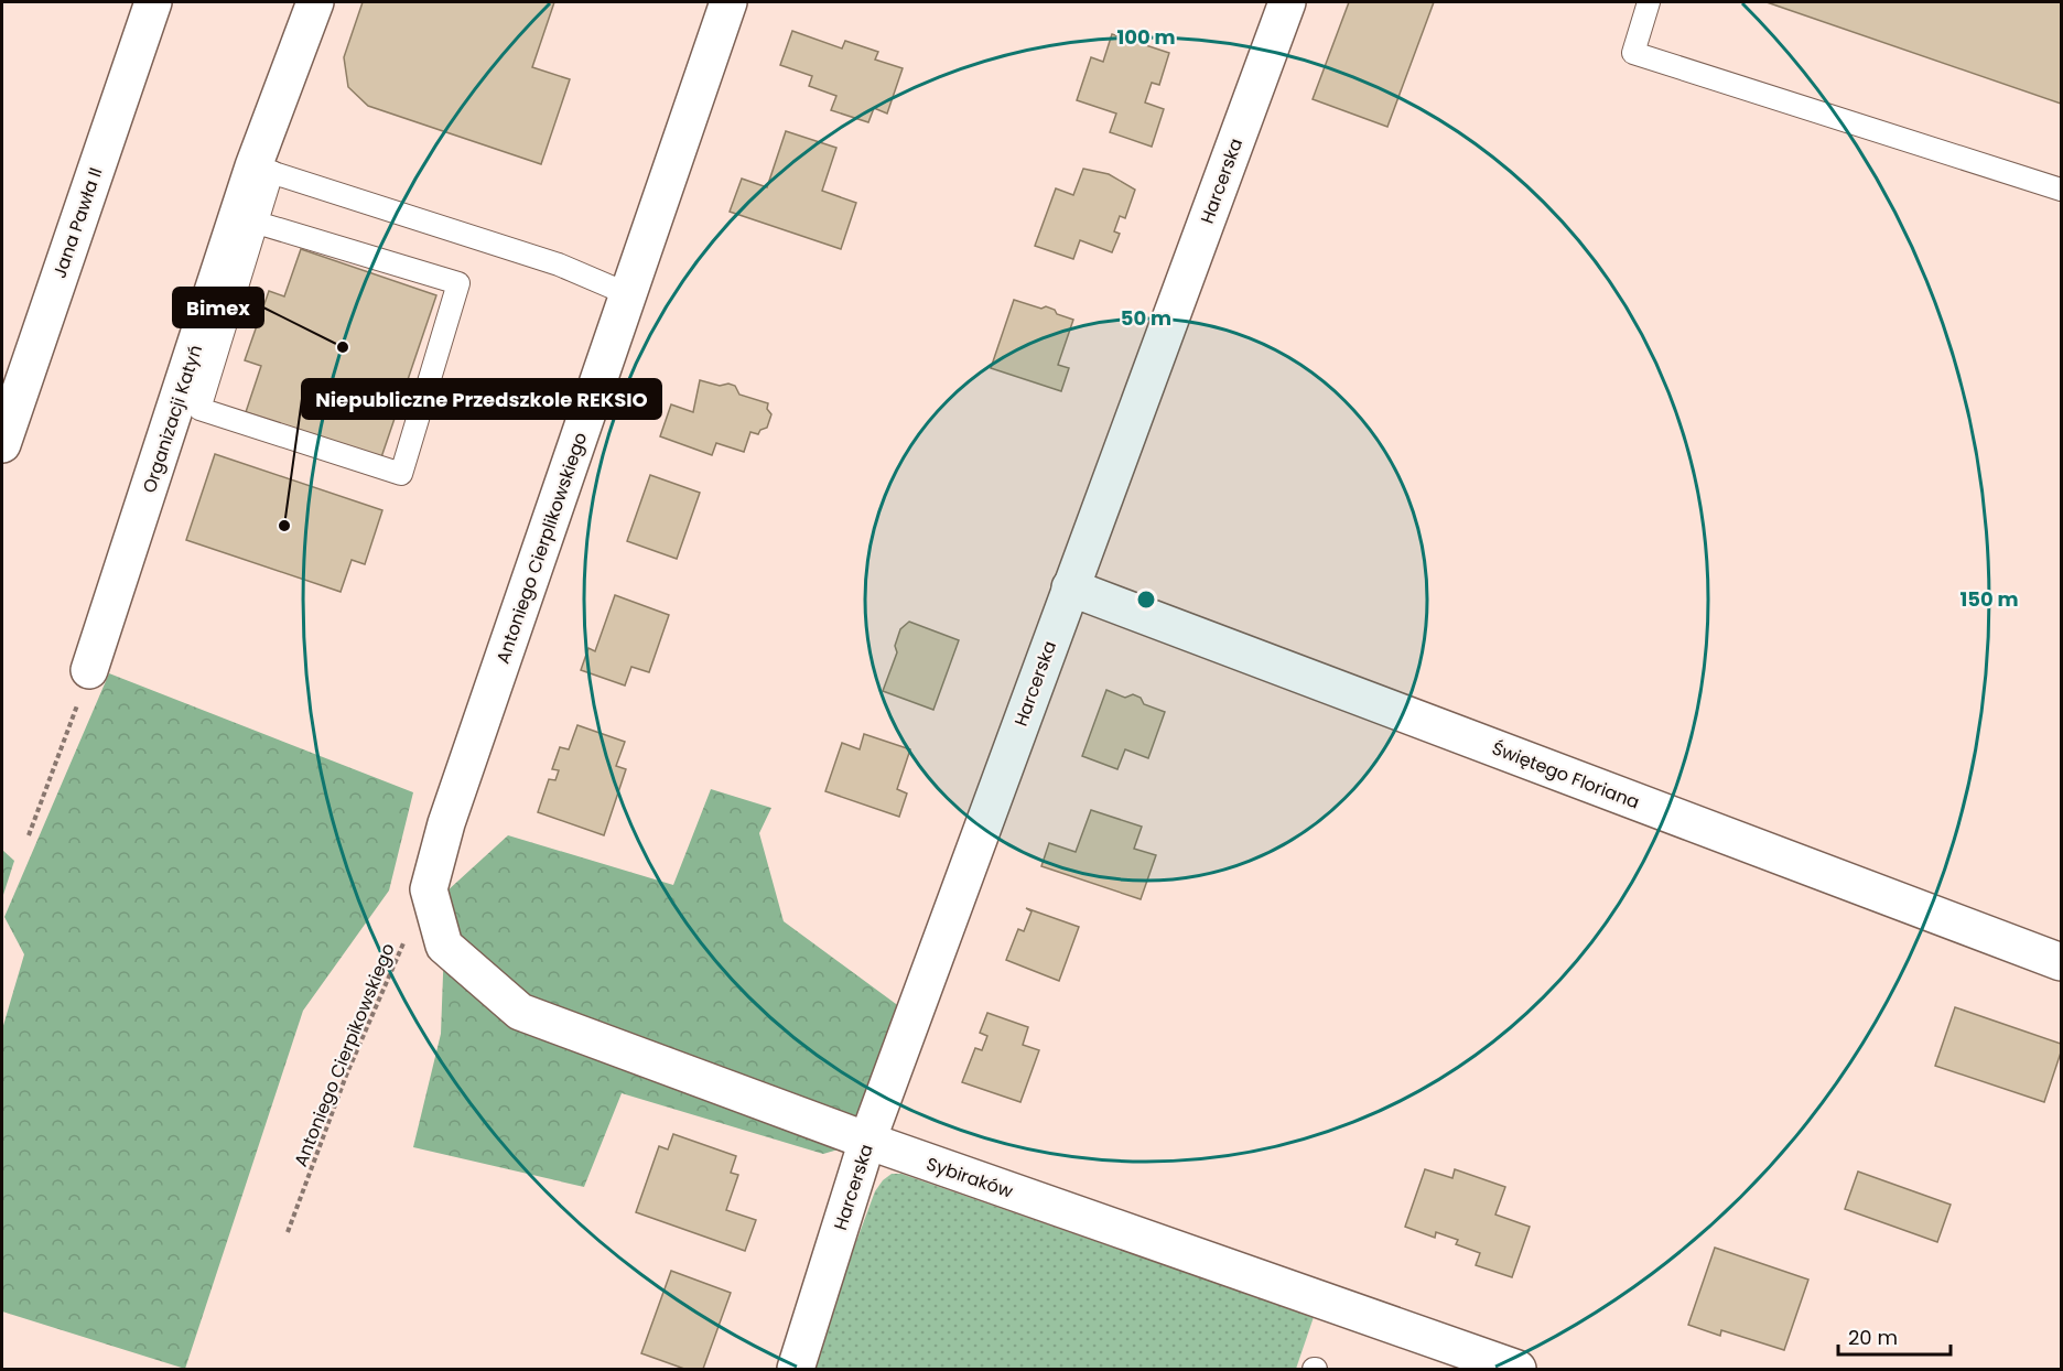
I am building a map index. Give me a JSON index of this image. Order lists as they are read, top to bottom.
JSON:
{
  "streets": {
    "street": [
      "Harcerska",
      "Jana Pawła II",
      "Organizacji Katyń",
      "Antoniego Cierplikowskiego",
      "Świętego Floriana",
      "Sybiraków"
    ],
    "path": ["Antoniego Cierpikowskiego"]
  },
  "crossings": [
    ["Harcerska", "Świętego Floriana"],
    ["Harcerska", "Sybiraków"],
    ["Antoniego Cierplikowskiego", "Antoniego Cierpikowskiego"],
    ["Antoniego Cierplikowskiego", "Sybiraków"],
    ["Antoniego Cierpikowskiego", "Sybiraków"]
  ],
  "places": ["Bimex", "Niepubliczne Przedszkole REKSIO"],
  "scale_bar": "20 m",
  "rings": ["100 m", "50 m", "150 m"]
}
